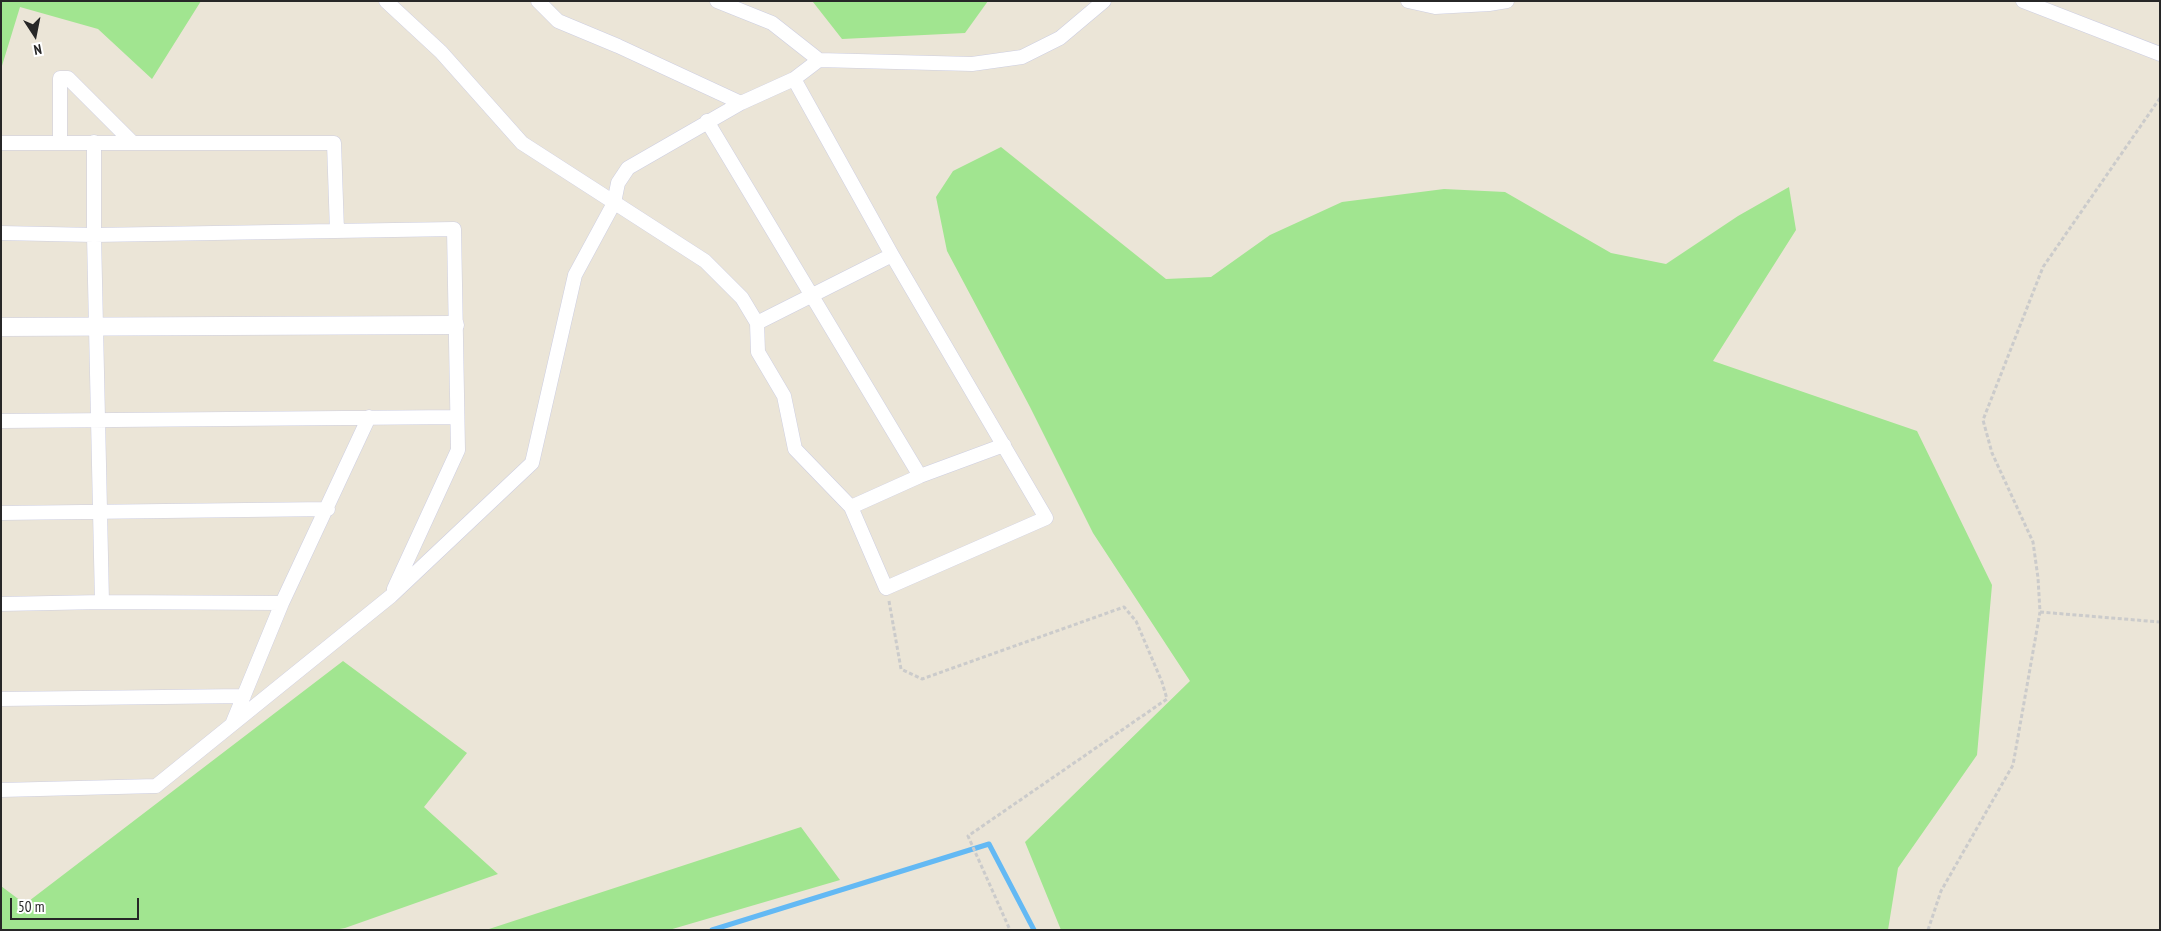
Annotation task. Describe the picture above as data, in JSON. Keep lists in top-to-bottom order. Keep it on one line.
{"scale_bar":"50 m","north":"bottom"}
